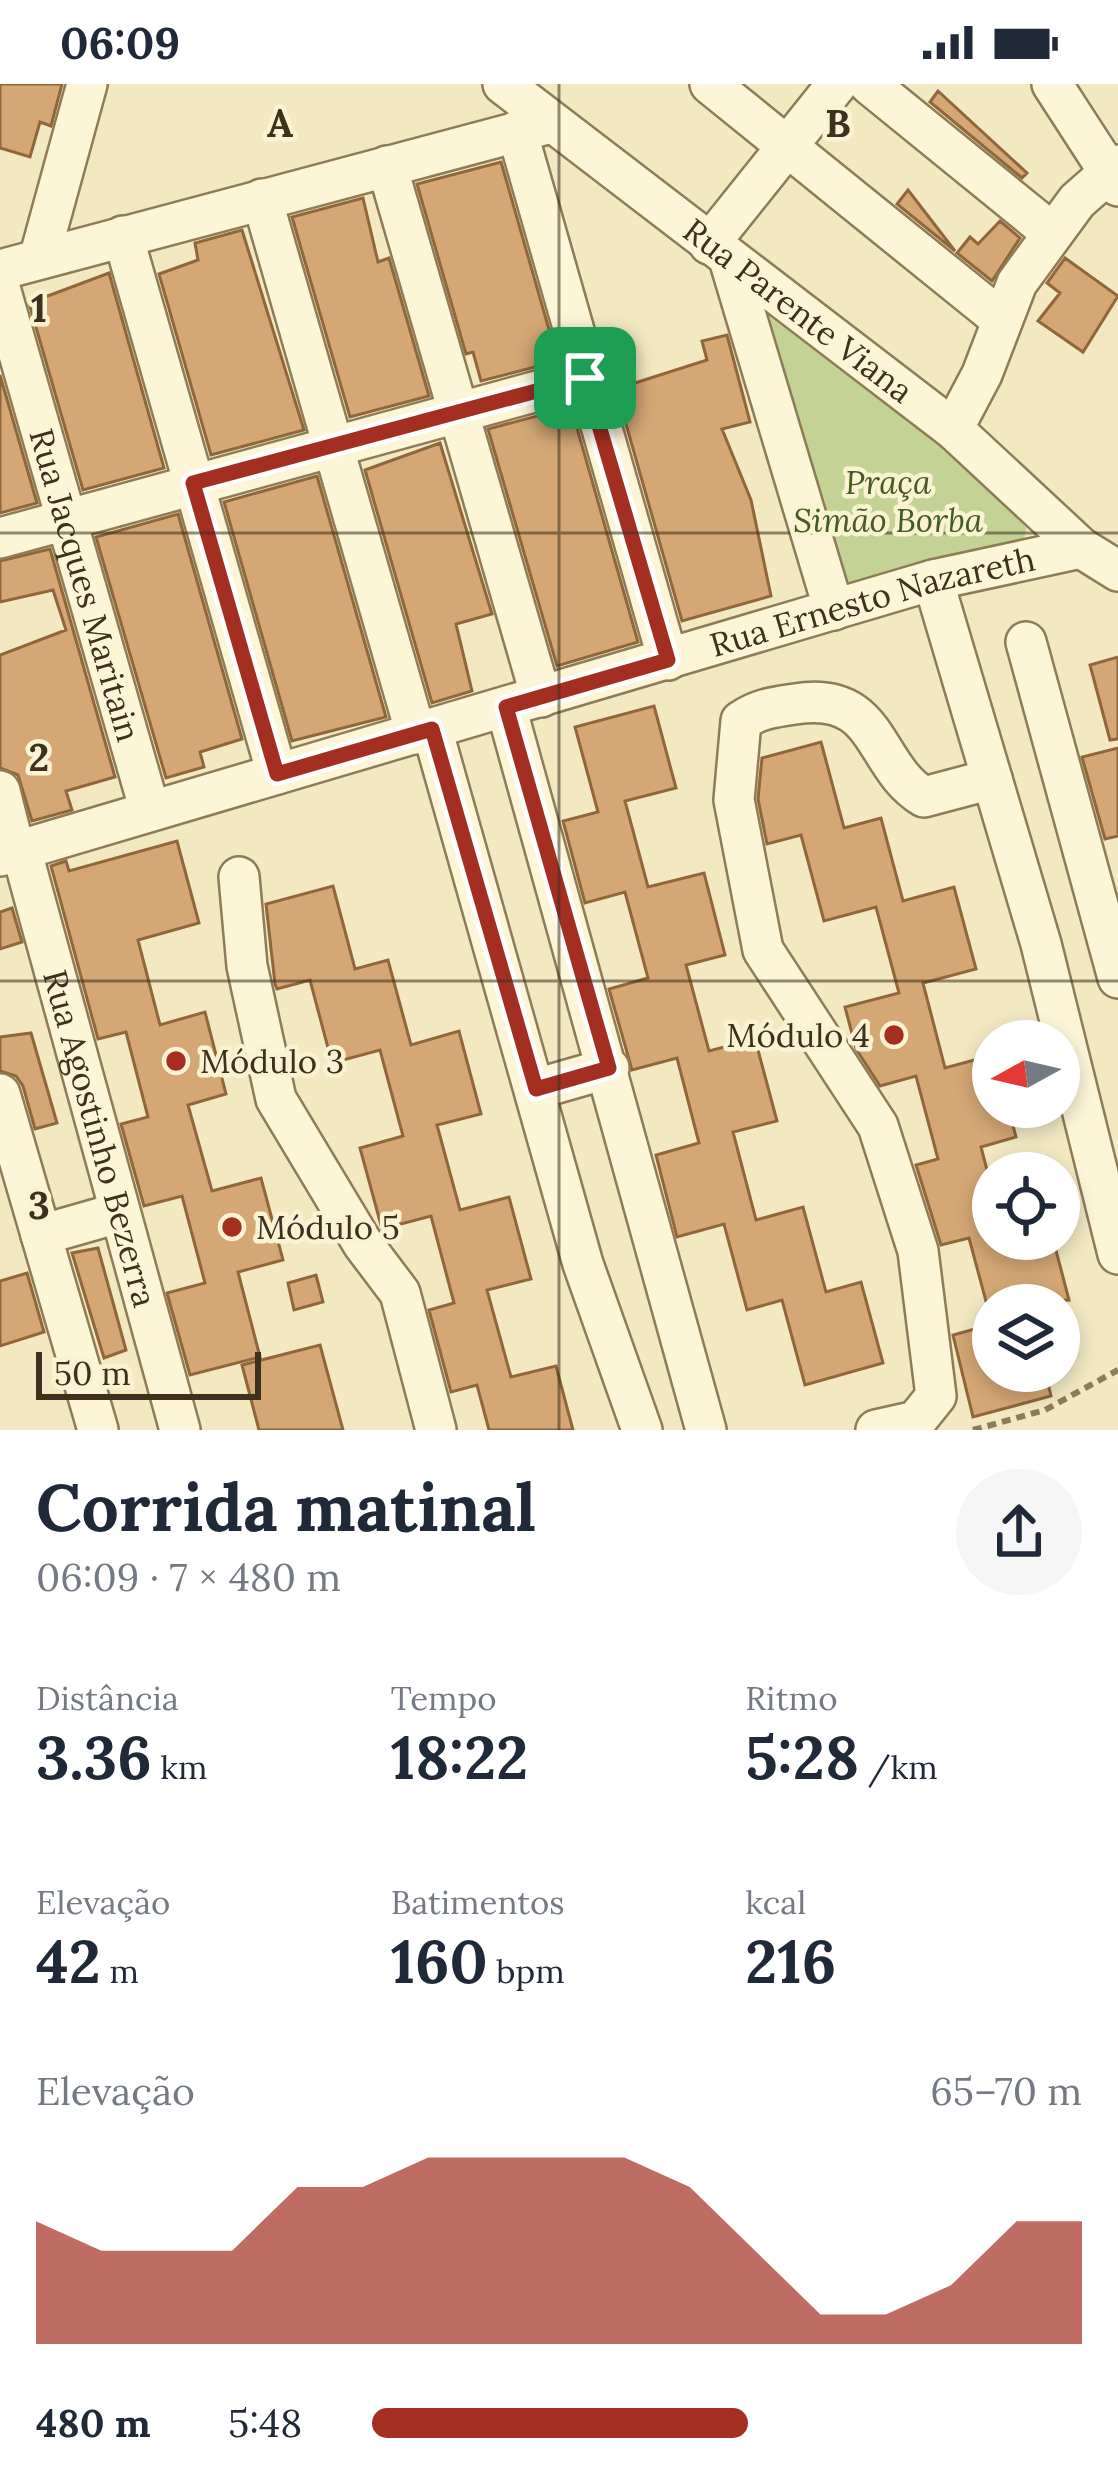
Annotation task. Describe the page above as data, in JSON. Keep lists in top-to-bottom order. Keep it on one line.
{"streets":{"street":["Rua Parente Viana","Rua Jacques Maritain","Rua Ernesto Nazareth","Rua Agostinho Bezerra"]},"crossings":[["Rua Parente Viana","Rua Ernesto Nazareth"],["Rua Jacques Maritain","Rua Ernesto Nazareth"],["Rua Ernesto Nazareth","Rua Agostinho Bezerra"]],"parks":["Praça Simão Borba"],"places":["Módulo 4","Módulo 3","Módulo 5"],"scale_bar":"50 m","north":"left","page":{"status":"06:09","scale":"50 m","heading":["Corrida matinal","06:09 · 7 × 480 m"],"stats":[["Distância","3.36 km"],["Tempo","18:22"],["Ritmo","5:28 /km"],["Elevação","42 m"],["Batimentos","160 bpm"],["kcal","216"]],"chart":["Elevação","65–70 m"],"list":[{"name":"480 m","note":"5:48"}]},"grid":{"columns":["A","B"],"rows":["1","2","3"]}}
